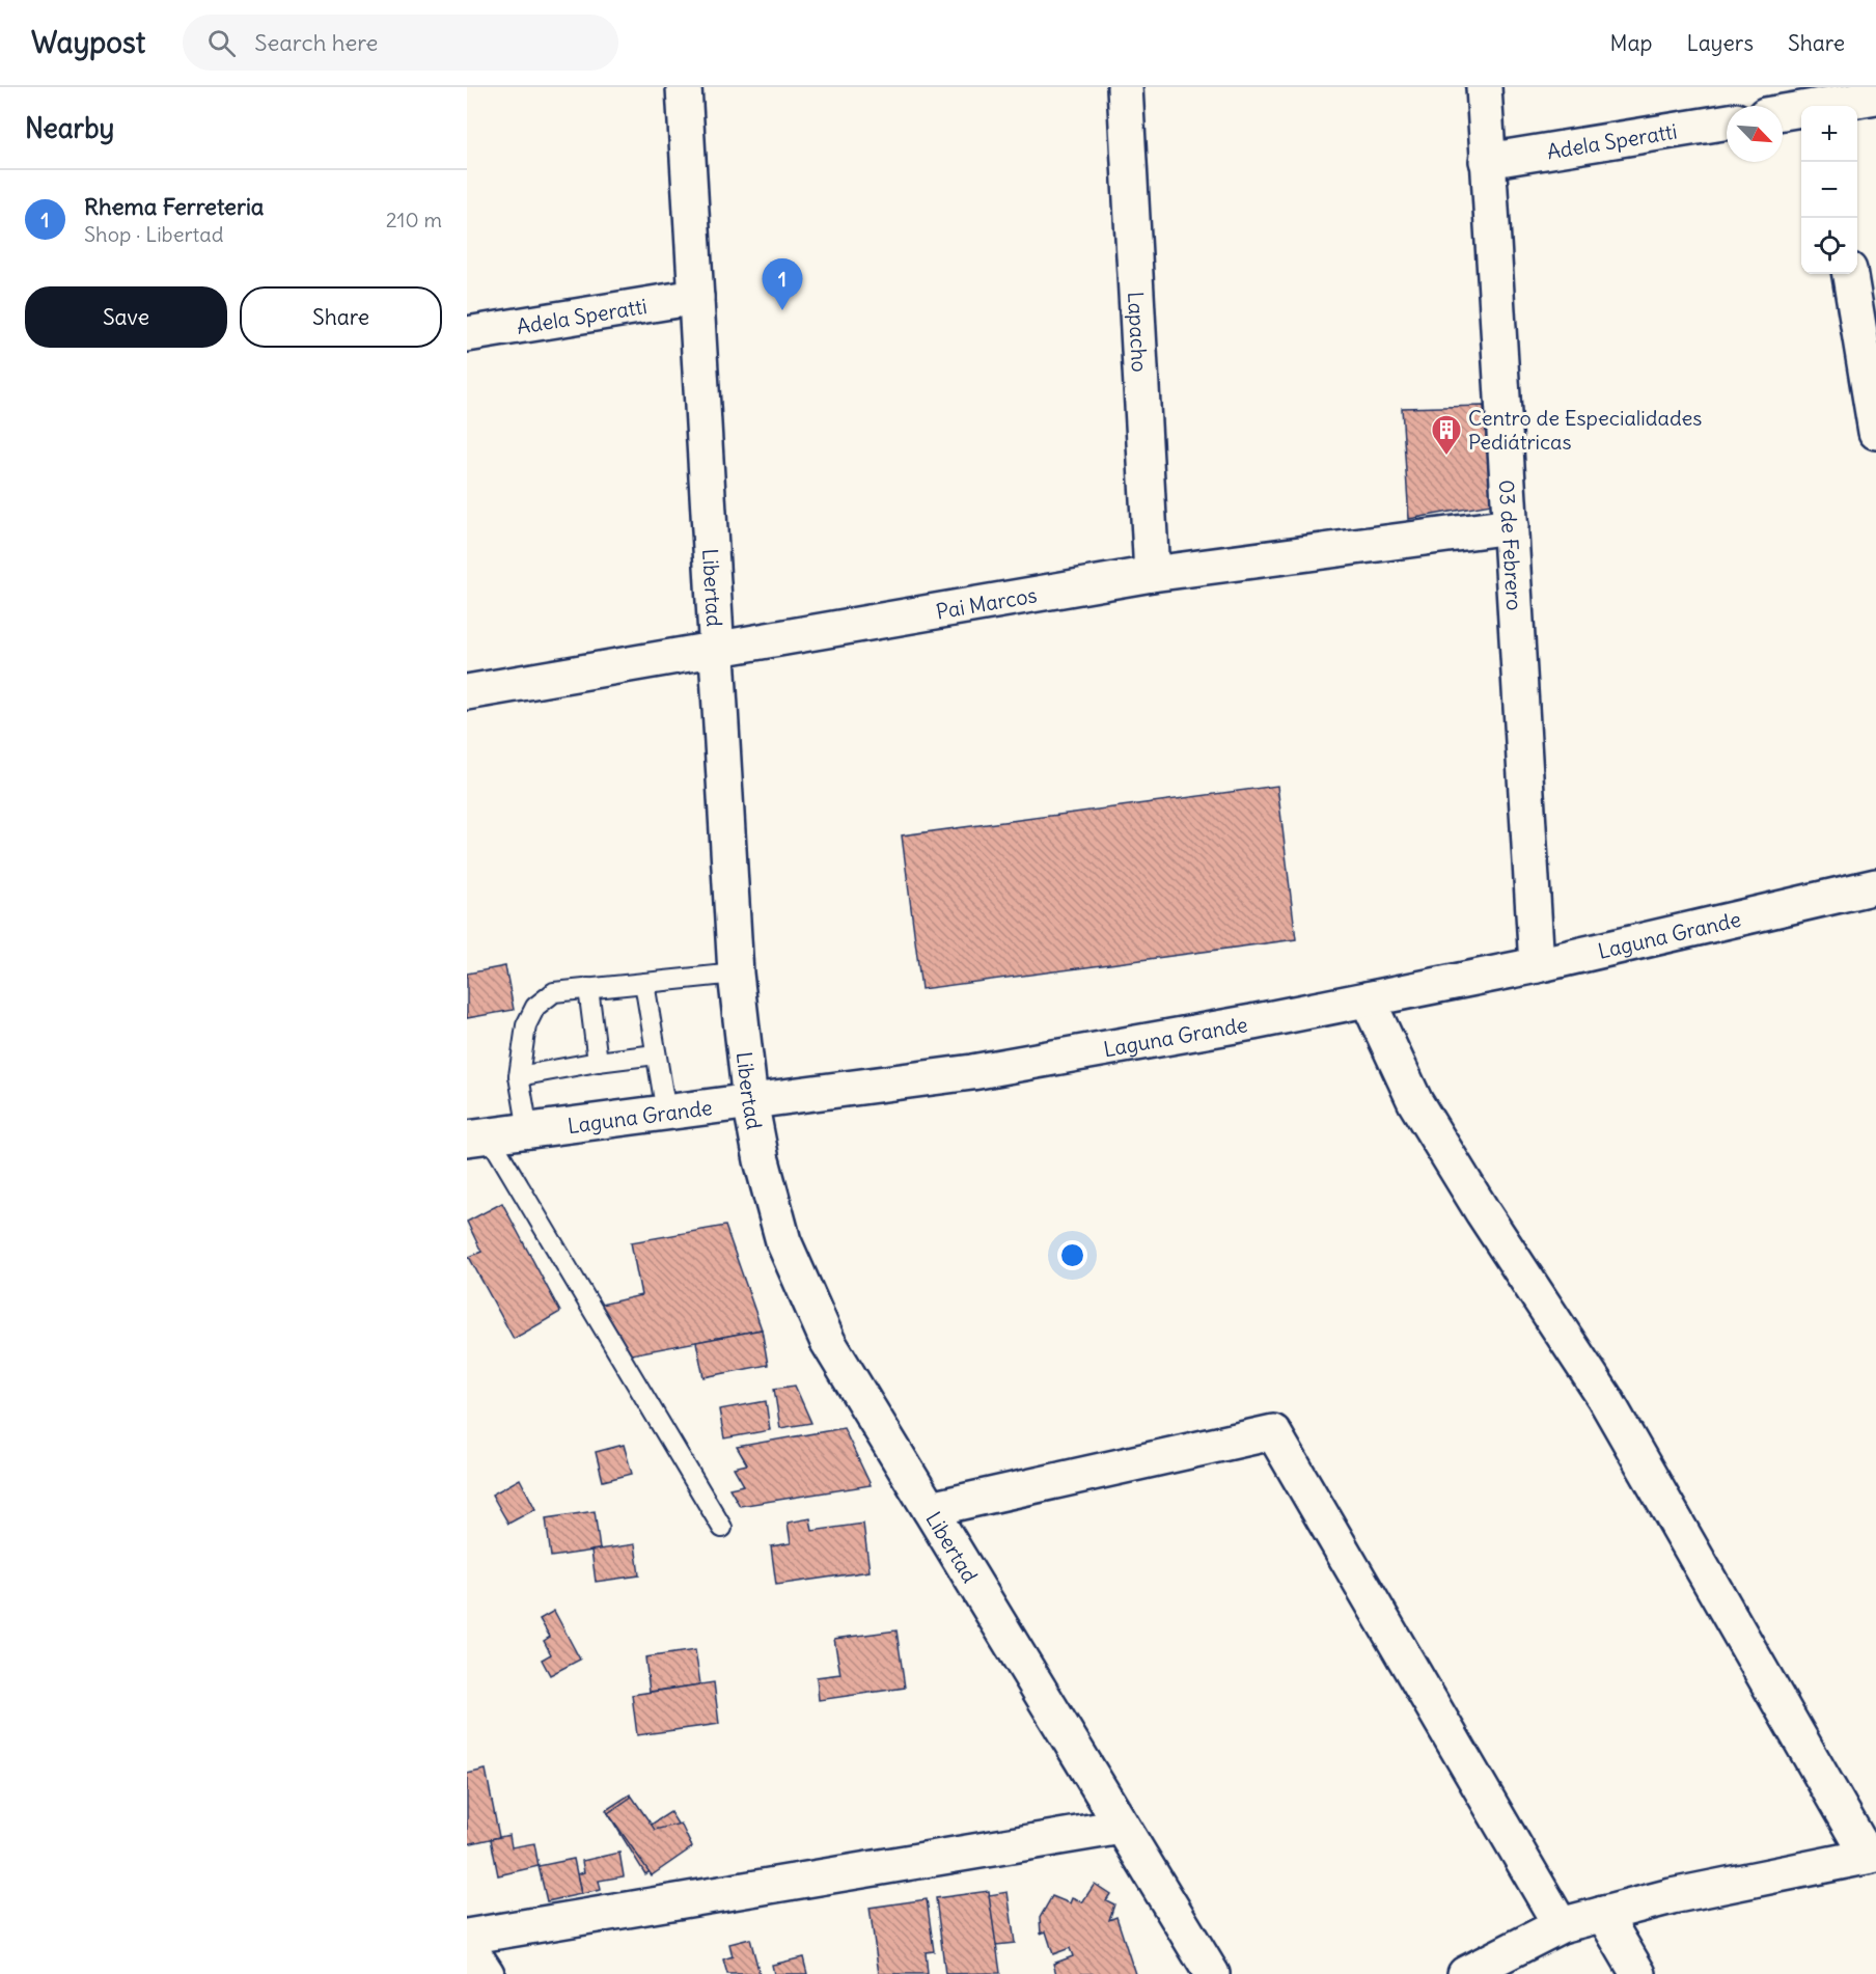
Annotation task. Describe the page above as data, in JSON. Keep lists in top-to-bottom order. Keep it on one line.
{"streets":{"street":["Adela Speratti","Lapacho","03 de Febrero","Libertad","Pai Marcos","Laguna Grande"]},"crossings":[["Adela Speratti","03 de Febrero"],["Adela Speratti","Libertad"],["Lapacho","Pai Marcos"],["03 de Febrero","Pai Marcos"],["03 de Febrero","Laguna Grande"],["Libertad","Pai Marcos"],["Libertad","Laguna Grande"]],"places":{"building":["Centro de Especialidades Pediátricas"]},"north":"bottom right","page":{"header":"Waypost","search":"Search here","nav":["Map","Layers","Share"],"heading":"Nearby","map_buttons":["+","−"],"list":[{"mark":"1","name":"Rhema Ferreteria","note":"Shop · Libertad","value":"210 m"}],"pins":"1","buttons":["Save","Share"]}}
